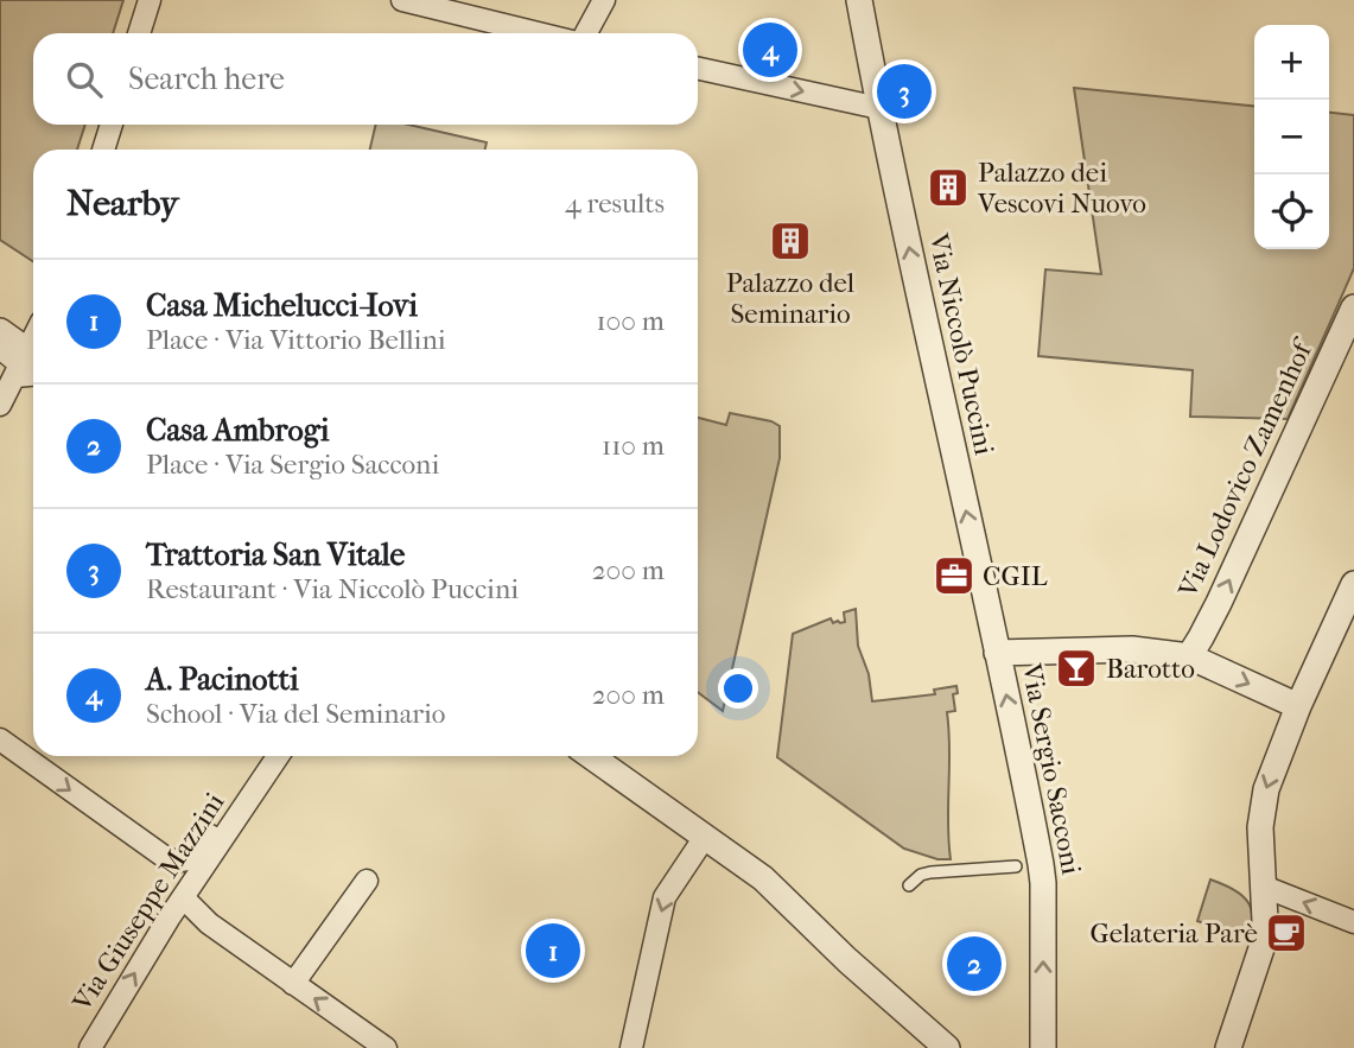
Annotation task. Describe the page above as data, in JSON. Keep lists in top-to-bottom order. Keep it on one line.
{"streets":{"street":["Via Niccolò Puccini","Via Lodovico Zamenhof","Via Sergio Sacconi","Via Giuseppe Mazzini"]},"crossings":[["Via Niccolò Puccini","Via Sergio Sacconi"]],"one_way":["Via Niccolò Puccini","Via Giuseppe Mazzini"],"places":{"building":["Palazzo dei Vescovi Nuovo","Palazzo del Seminario"],"office":["CGIL"],"bar":["Barotto"],"cafe":["Gelateria Parè"]},"page":{"pins":["4","3","1","2"],"map_buttons":["+","−"],"search":"Search here","heading":["Nearby","4 results"],"list":[{"mark":"1","name":"Casa Michelucci-Iovi","note":"Place · Via Vittorio Bellini","value":"100 m"},{"mark":"2","name":"Casa Ambrogi","note":"Place · Via Sergio Sacconi","value":"110 m"},{"mark":"3","name":"Trattoria San Vitale","note":"Restaurant · Via Niccolò Puccini","value":"200 m"},{"mark":"4","name":"A. Pacinotti","note":"School · Via del Seminario","value":"200 m"}]}}
